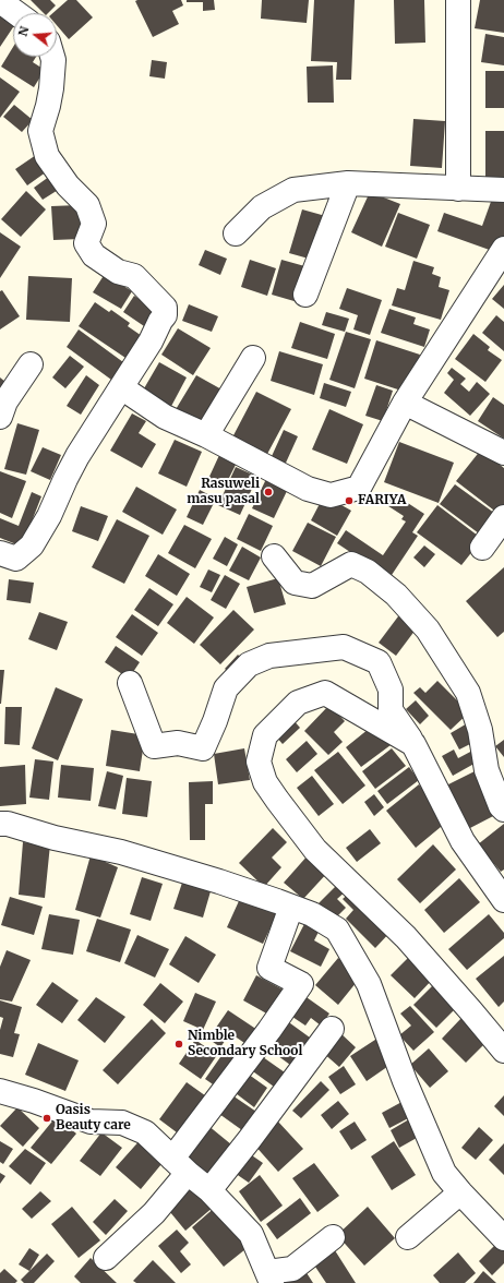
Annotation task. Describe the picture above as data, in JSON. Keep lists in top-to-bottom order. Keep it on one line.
{"places":["Rasuweli masu pasal","FARIYA","Nimble Secondary School","Oasis Beauty care"],"north":"left"}
